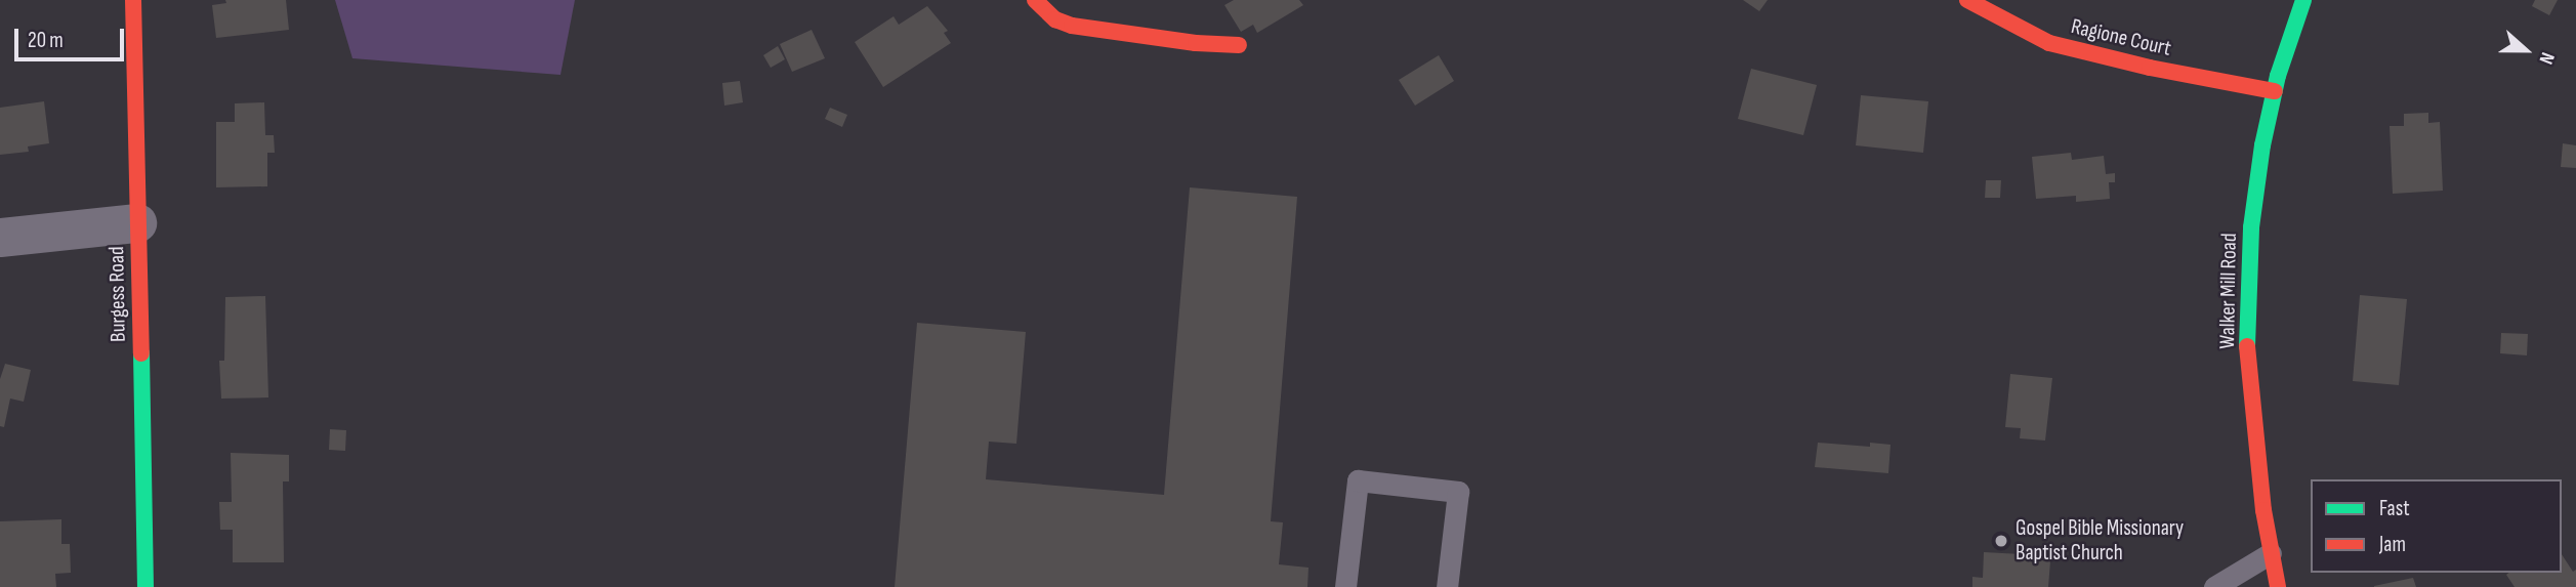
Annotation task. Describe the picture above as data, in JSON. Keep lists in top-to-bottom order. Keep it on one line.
{"streets":{"street":["Ragione Court","Walker Mill Road","Burgess Road"]},"crossings":[["Ragione Court","Walker Mill Road"]],"places":["Gospel Bible Missionary Baptist Church"],"legend":["Fast","Jam"],"scale_bar":"20 m","north":"right"}
